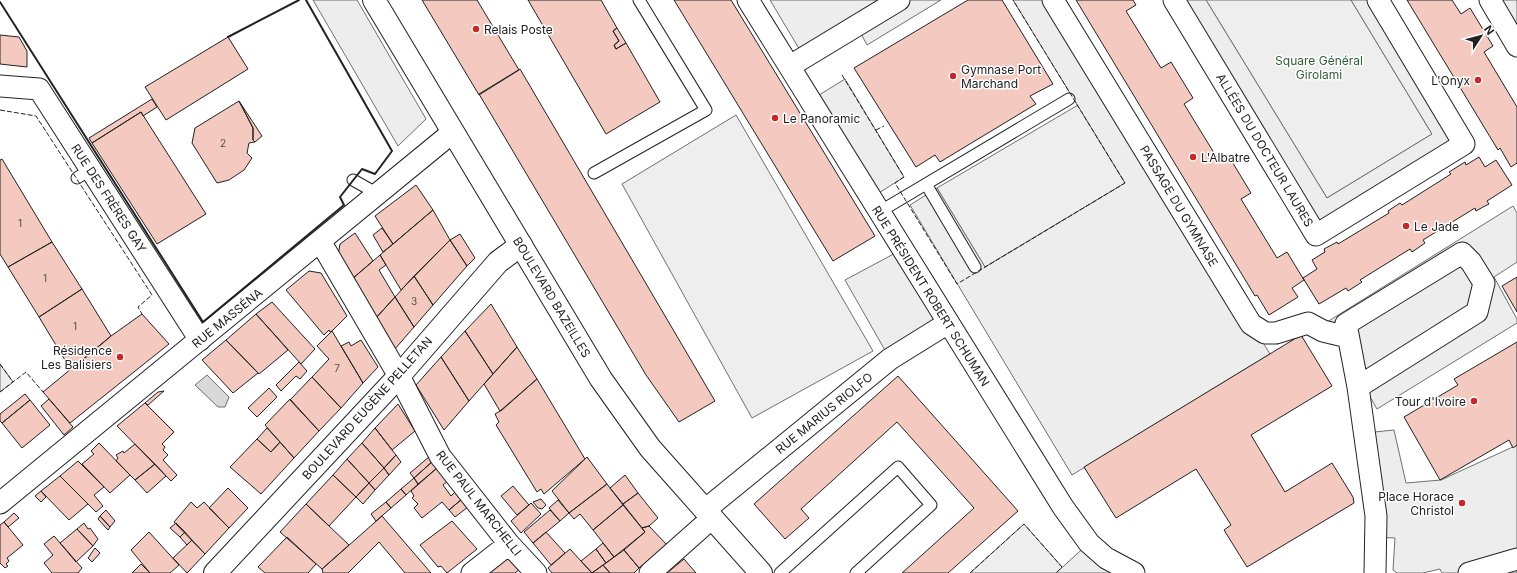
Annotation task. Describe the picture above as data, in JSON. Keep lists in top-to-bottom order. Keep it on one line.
{"streets":{"main road":["BOULEVARD BAZEILLES","BOULEVARD EUGÈNE PELLETAN"],"street":["ALLÉES DU DOCTEUR LAURES","RUE DES FRÈRES GAY","PASSAGE DU GYMNASE","RUE PRÉSIDENT ROBERT SCHUMAN","RUE MASSÉNA","RUE MARIUS RIOLFO","RUE PAUL MARCHELLI"]},"crossings":[["RUE DES FRÈRES GAY","RUE MASSÉNA"],["RUE PRÉSIDENT ROBERT SCHUMAN","RUE MARIUS RIOLFO"],["BOULEVARD BAZEILLES","RUE MASSÉNA"],["BOULEVARD BAZEILLES","BOULEVARD EUGÈNE PELLETAN"],["BOULEVARD BAZEILLES","RUE MARIUS RIOLFO"],["RUE MASSÉNA","RUE PAUL MARCHELLI"],["BOULEVARD EUGÈNE PELLETAN","RUE PAUL MARCHELLI"]],"parks":["Square Général Girolami"],"places":["Relais Poste","Gymnase Port Marchand","L'Onyx","Le Panoramic","L'Albatre","Le Jade","Résidence Les Balisiers","Tour d'Ivoire","Place Horace Christol"],"house_numbers":["2","1","1","3","1","7"],"north":"top right"}
